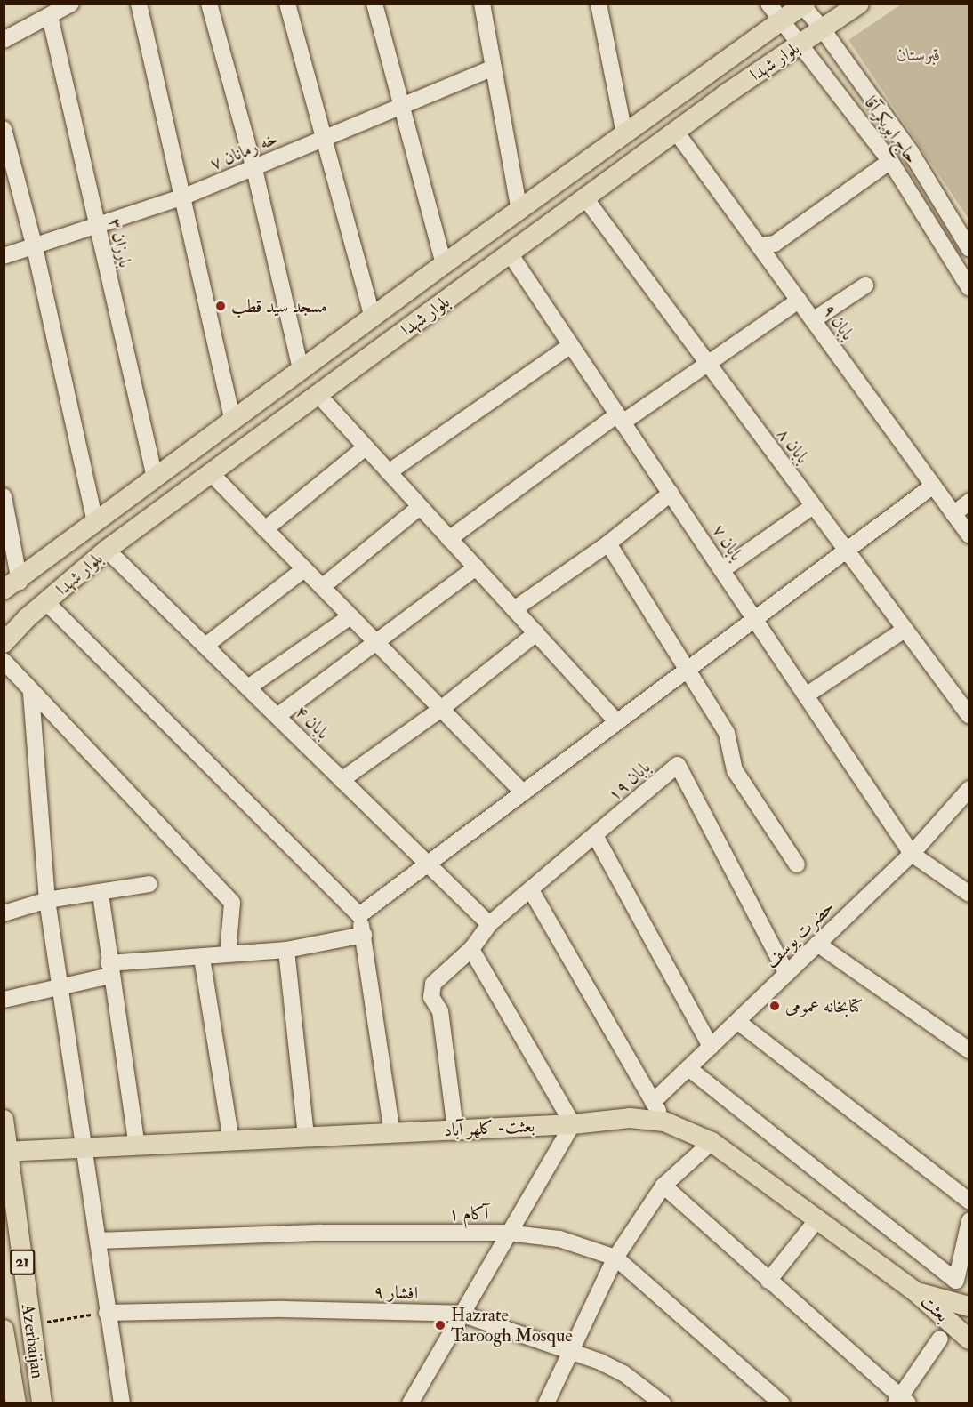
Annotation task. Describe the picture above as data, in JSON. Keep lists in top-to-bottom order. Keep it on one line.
{"streets":{"main road":["بلوار شهدا","بعثت- کلهر آباد","21","بعثت","Azerbaijan"],"street":["حاج ابوبکر آقا","خه رمانان ۷","بارزان ۳","بابان ۹","بابان ۸","بابان ۷","بابان ۴","بابان ۱۹","حضرت یوسف","آکام ۱","افشار ۹"]},"crossings":[["بلوار شهدا","حاج ابوبکر آقا"],["بلوار شهدا","بارزان ۳"],["بلوار شهدا","بابان ۹"],["بلوار شهدا","بابان ۸"],["بلوار شهدا","بابان ۷"],["بلوار شهدا","بابان ۴"],["خه رمانان ۷","بارزان ۳"],["بابان ۷","حضرت یوسف"],["بابان ۴","بابان ۱۹"],["بابان ۱۹","حضرت یوسف"],["بابان ۱۹","بعثت- کلهر آباد"],["بعثت- کلهر آباد","بعثت"],["بعثت- کلهر آباد","Azerbaijan"]],"parks":["قبرستان"],"places":["مسجد سید قطب","کتابخانه عمومی","Hazrate Taroogh Mosque"]}
